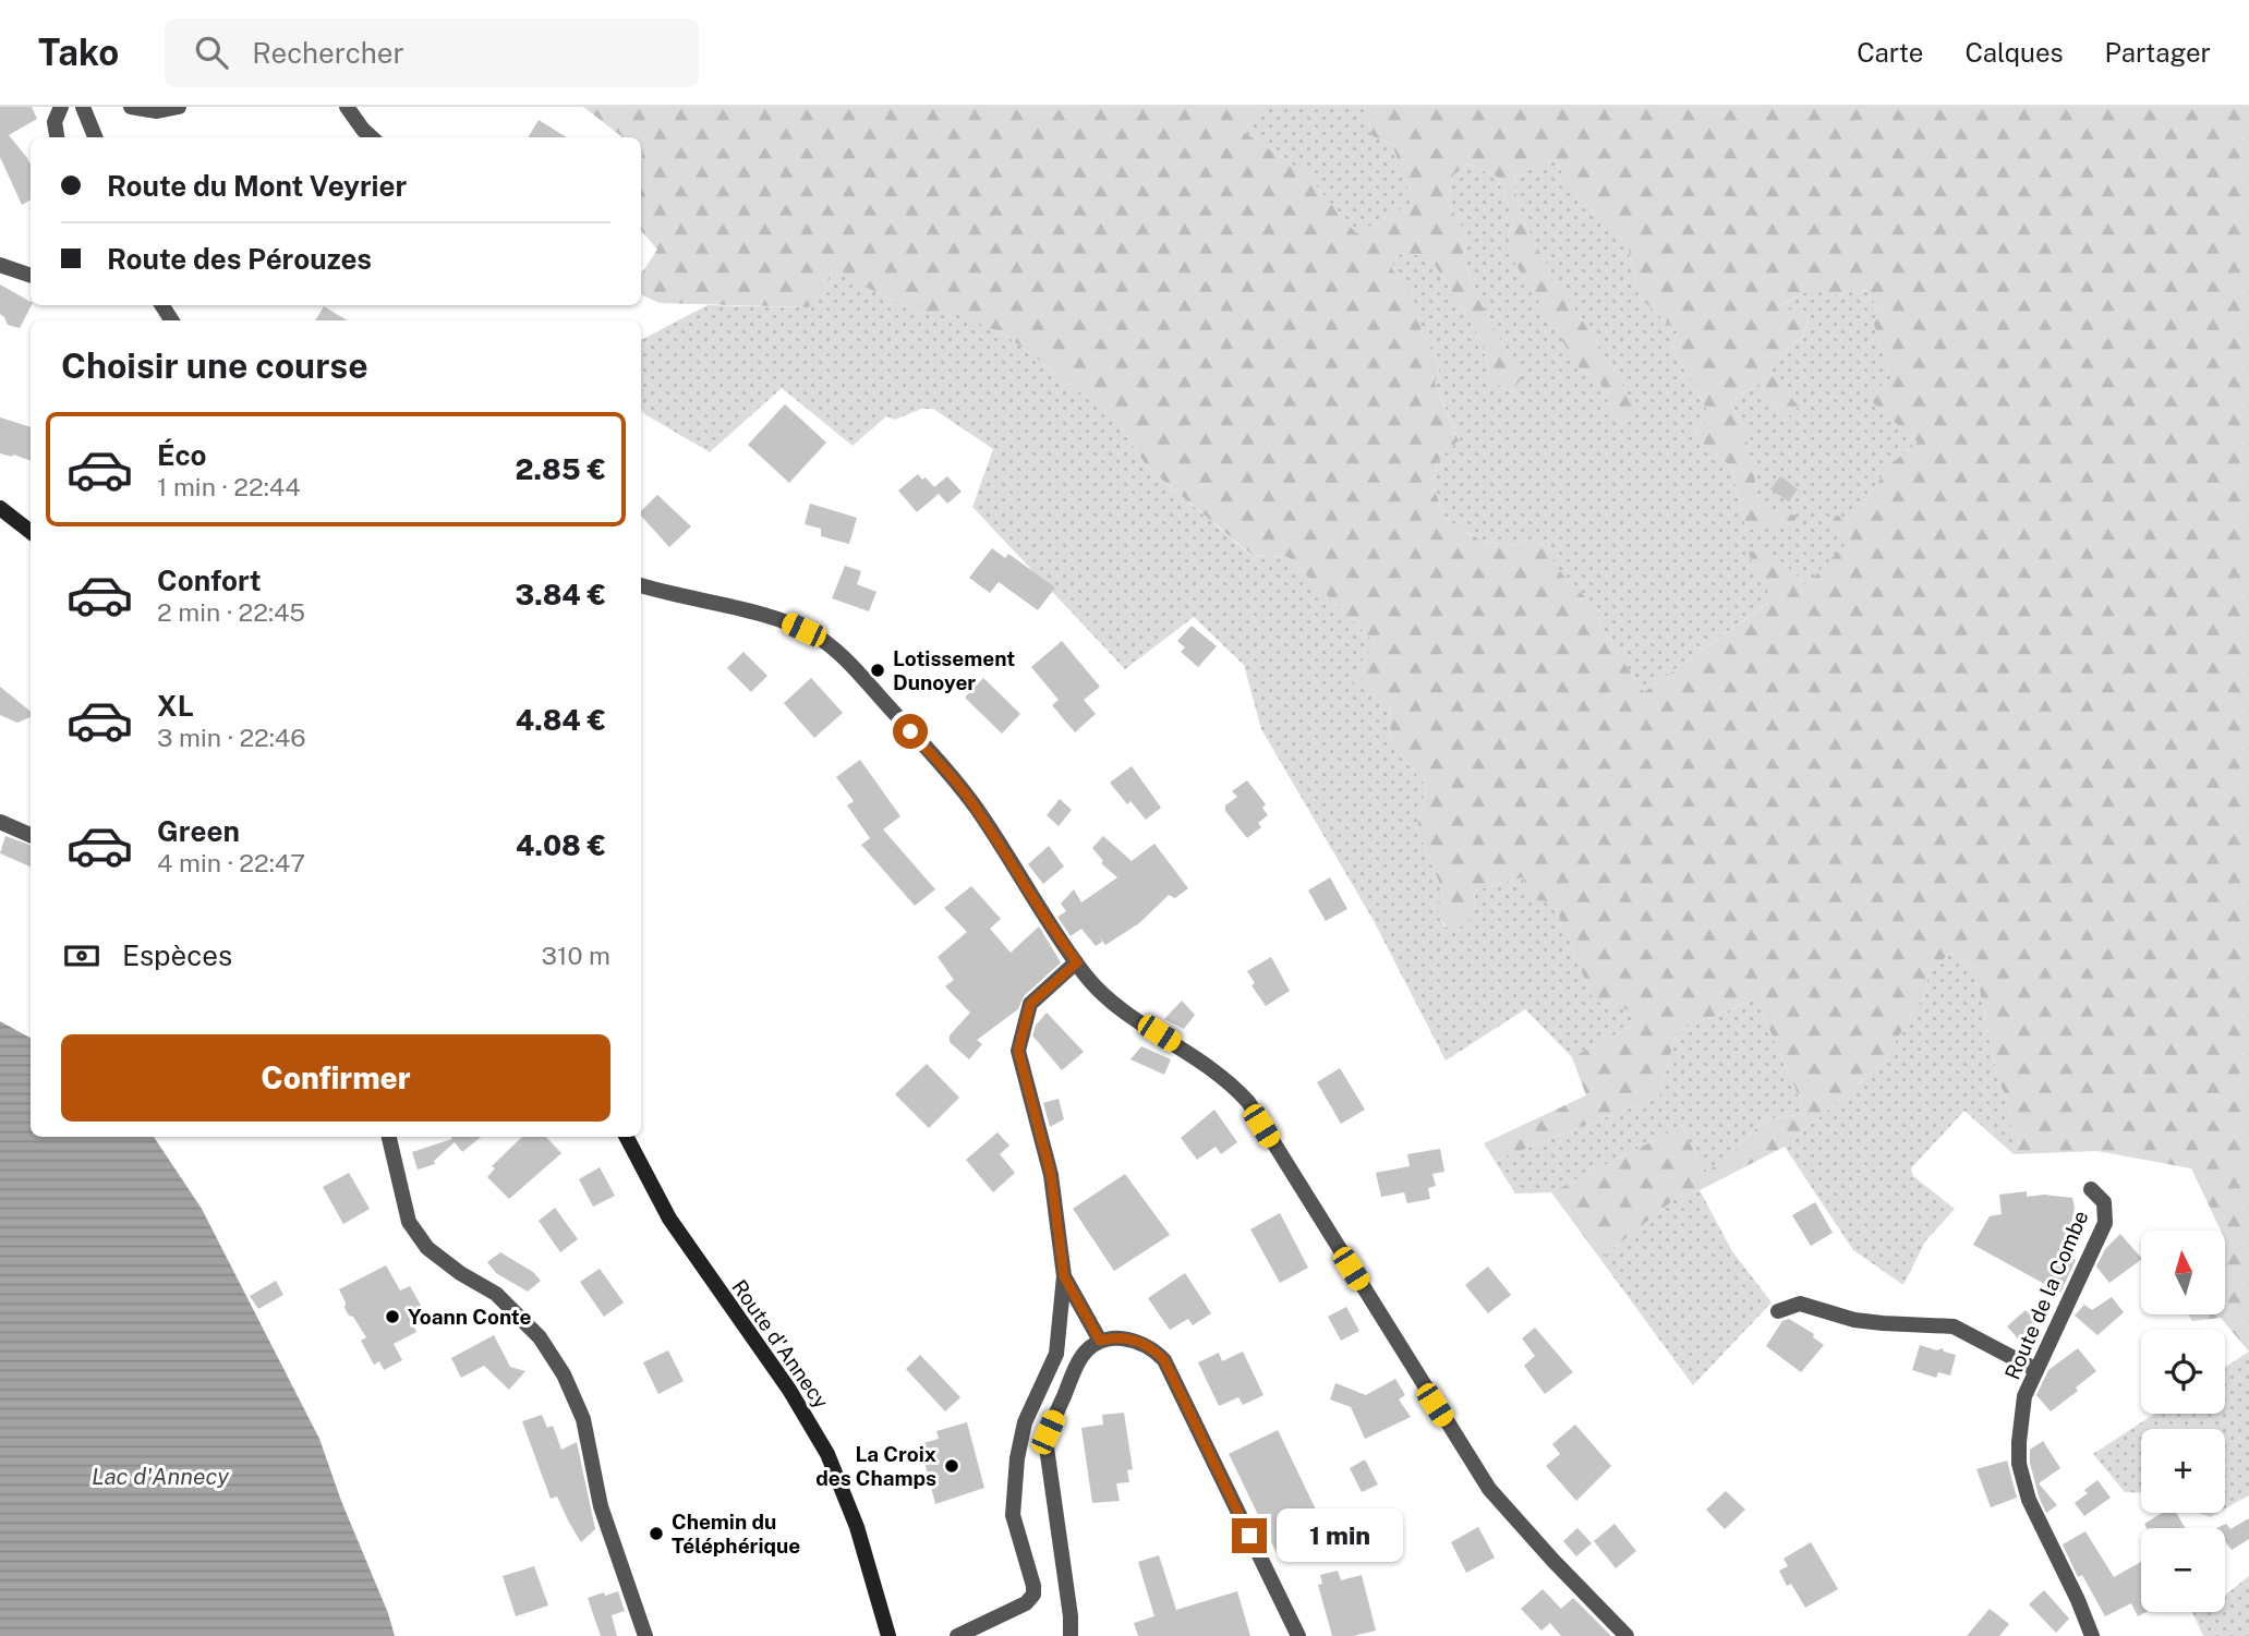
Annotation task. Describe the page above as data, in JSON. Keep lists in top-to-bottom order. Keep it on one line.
{"streets":{"main road":["Route d'Annecy"],"street":["Route de la Combe"]},"water":["Lac d'Annecy"],"places":["Lotissement Dunoyer","Yoann Conte","La Croix des Champs","Chemin du Téléphérique"],"north":"top","page":{"header":"Tako","search":"Rechercher","nav":["Carte","Calques","Partager"],"banner":["Route du Mont Veyrier","Route des Pérouzes"],"heading":"Choisir une course","list":[{"name":"Éco","note":"1 min · 22:44","value":"2.85 €"},{"name":"Confort","note":"2 min · 22:45","value":"3.84 €"},{"name":"XL","note":"3 min · 22:46","value":"4.84 €"},{"name":"Green","note":"4 min · 22:47","value":"4.08 €"}],"pay":["Espèces","310 m"],"buttons":"Confirmer","map_buttons":["+","−"],"bubble":"1 min"}}
